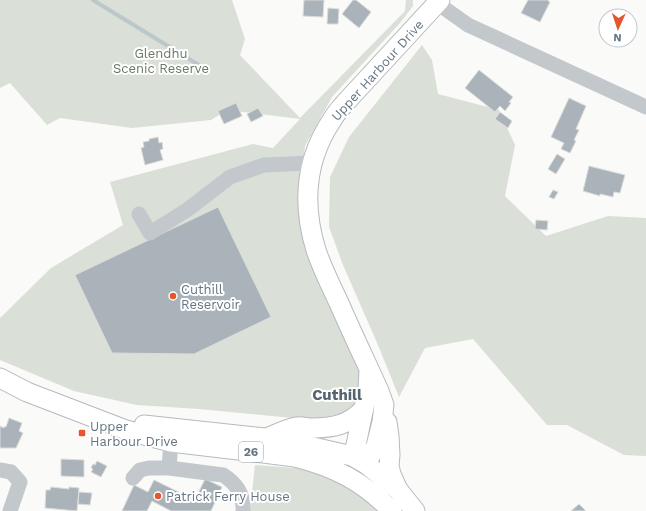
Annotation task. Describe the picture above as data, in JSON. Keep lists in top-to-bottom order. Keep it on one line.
{"streets":{"main road":["Upper Harbour Drive","26"]},"crossings":[["Upper Harbour Drive","26"]],"districts":["Cuthill"],"parks":["Glendhu Scenic Reserve"],"places":{"other":["Cuthill Reservoir","Patrick Ferry House"],"transit":["Upper Harbour Drive"]},"north":"bottom"}
